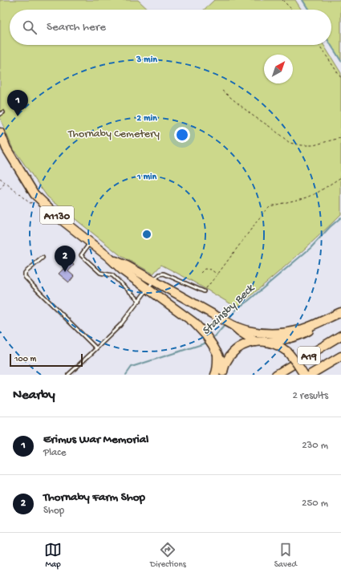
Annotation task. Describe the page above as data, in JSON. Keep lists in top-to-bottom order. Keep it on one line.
{"streets":{"main road":["A1130","A19"]},"crossings":[["A1130","A19"]],"water":["Stainsby Beck"],"parks":["Thornaby Cemetery"],"scale_bar":"100 m","north":"top right","page":{"search":"Search here","pins":["1","2"],"scale":"100 m","heading":["Nearby","2 results"],"list":[{"mark":"1","name":"Erimus War Memorial","note":"Place","value":"230 m"},{"mark":"2","name":"Thornaby Farm Shop","note":"Shop","value":"250 m"}],"nav":["Map","Directions","Saved"]},"rings":["3 min","2 min","1 min"]}
